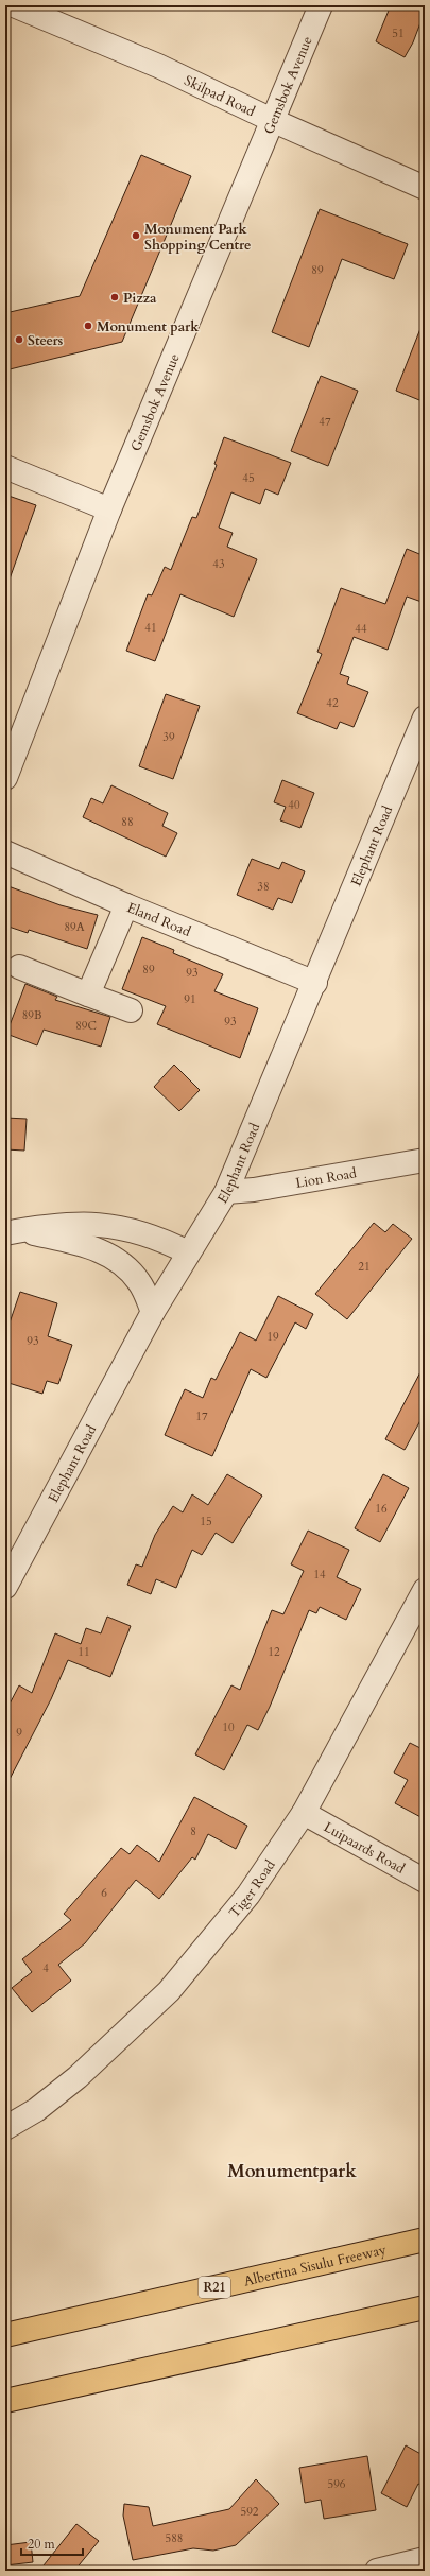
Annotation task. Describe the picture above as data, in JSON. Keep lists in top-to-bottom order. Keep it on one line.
{"streets":{"highway":["Albertina Sisulu Freeway","R21"],"street":["Gemsbok Avenue","Skilpad Road","Elephant Road","Eland Road","Lion Road","Luipaards Road","Tiger Road"]},"crossings":[["Gemsbok Avenue","Skilpad Road"],["Elephant Road","Eland Road"],["Elephant Road","Lion Road"],["Luipaards Road","Tiger Road"]],"districts":["Monumentpark"],"places":["Monument Park Shopping Centre","Pizza","Monument park","Steers"],"house_numbers":["51","89","47","45","43","41","44","42","39","40","88","38","89A","89","93","91","89B","93","89C","21","19","93","17","16","15","14","11","12","10","9","8","6","4","596","592","588"],"scale_bar":"20 m"}
